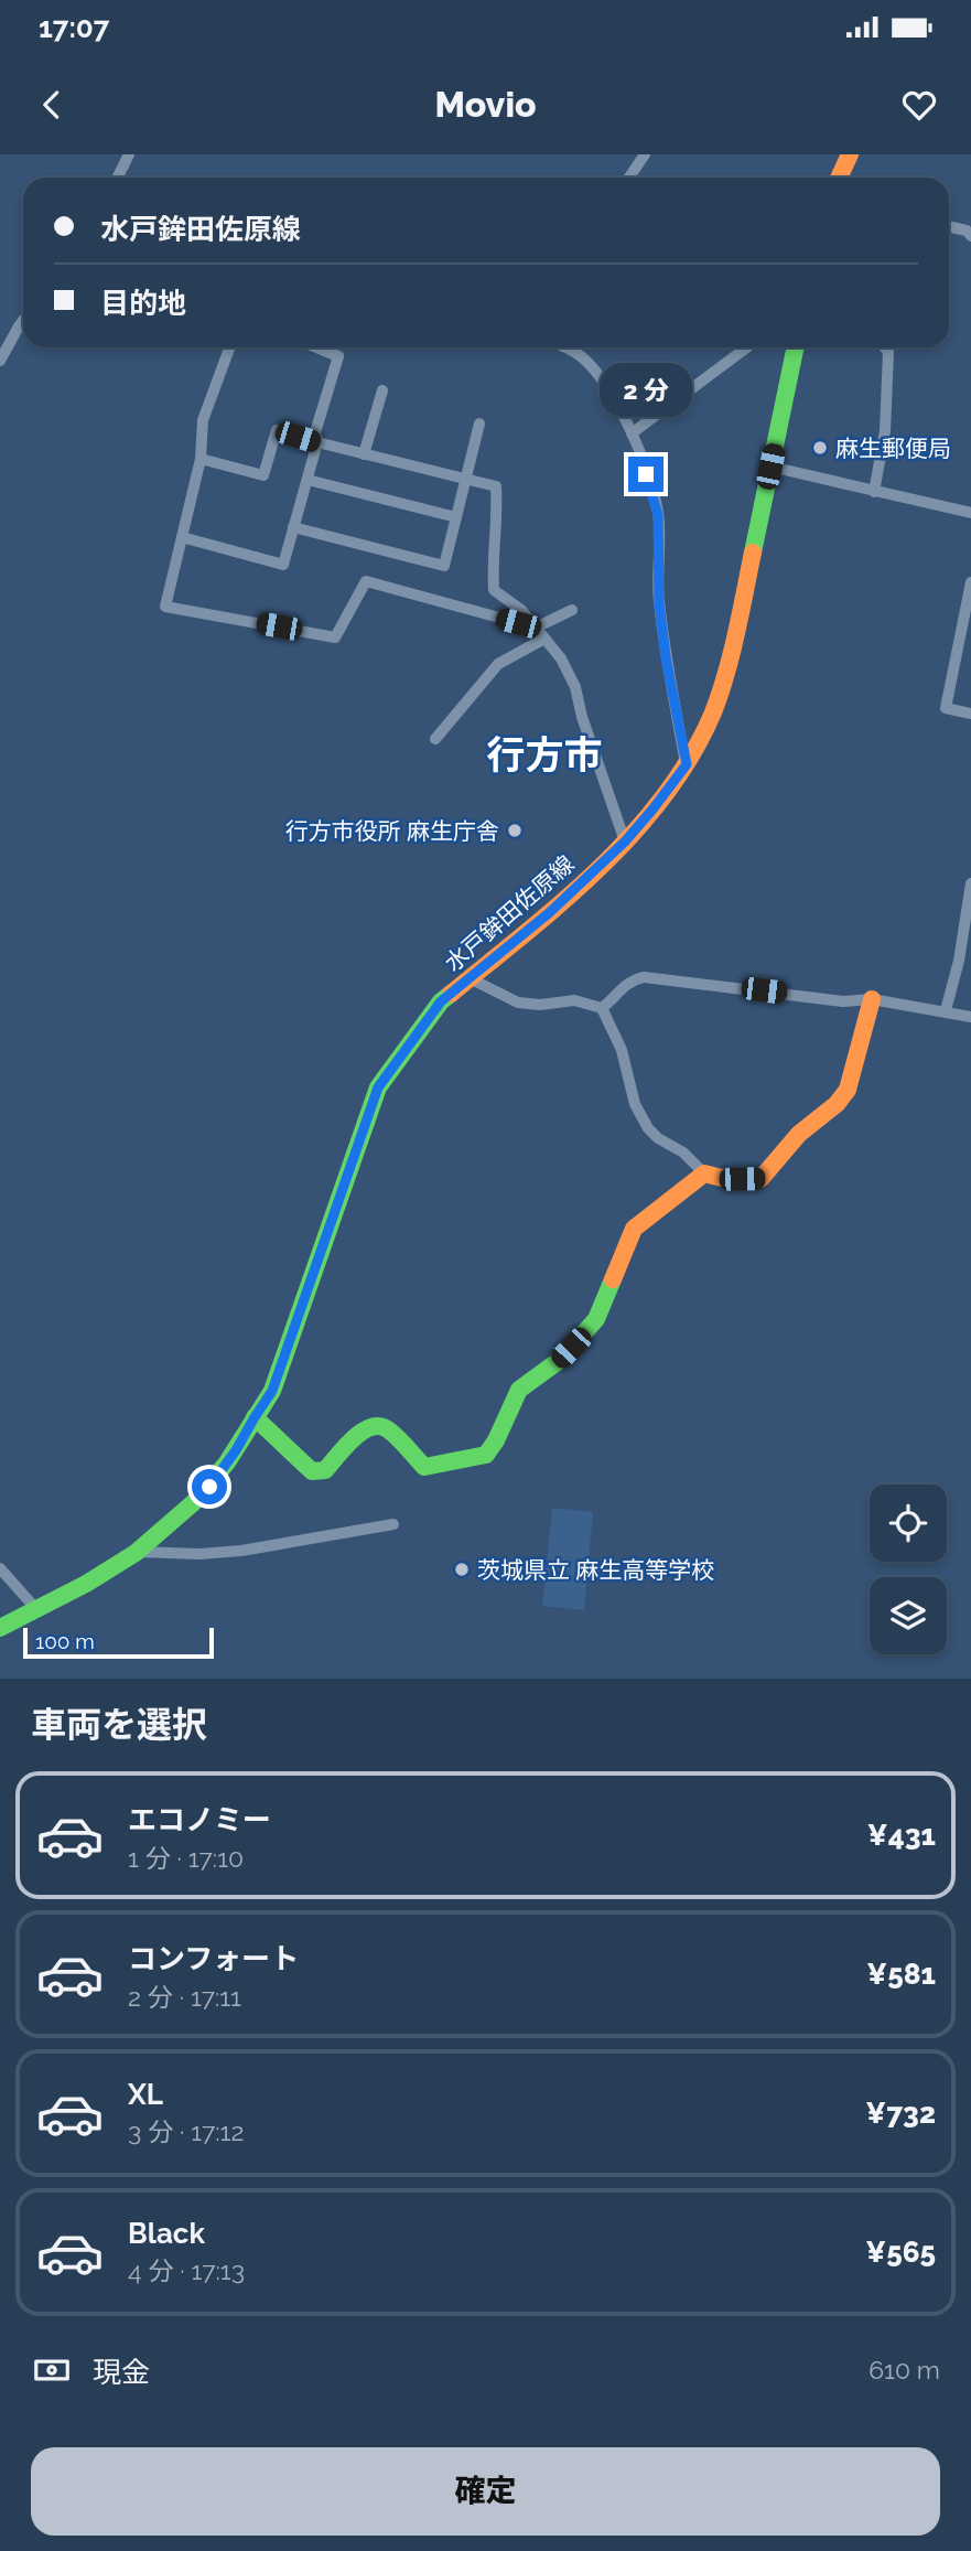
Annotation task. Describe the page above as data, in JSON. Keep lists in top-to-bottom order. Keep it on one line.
{"streets":{"main road":["水戸鉾田佐原線"]},"districts":["行方市"],"places":["麻生郵便局","行方市役所 麻生庁舎","茨城県立 麻生高等学校"],"scale_bar":"100 m","page":{"status":"17:07","header":"Movio","banner":["水戸鉾田佐原線","目的地"],"bubble":"2 分","scale":"100 m","heading":"車両を選択","list":[{"name":"エコノミー","note":"1 分 · 17:10","value":"¥431"},{"name":"コンフォート","note":"2 分 · 17:11","value":"¥581"},{"name":"XL","note":"3 分 · 17:12","value":"¥732"},{"name":"Black","note":"4 分 · 17:13","value":"¥565"}],"pay":["現金","610 m"],"buttons":"確定"}}
